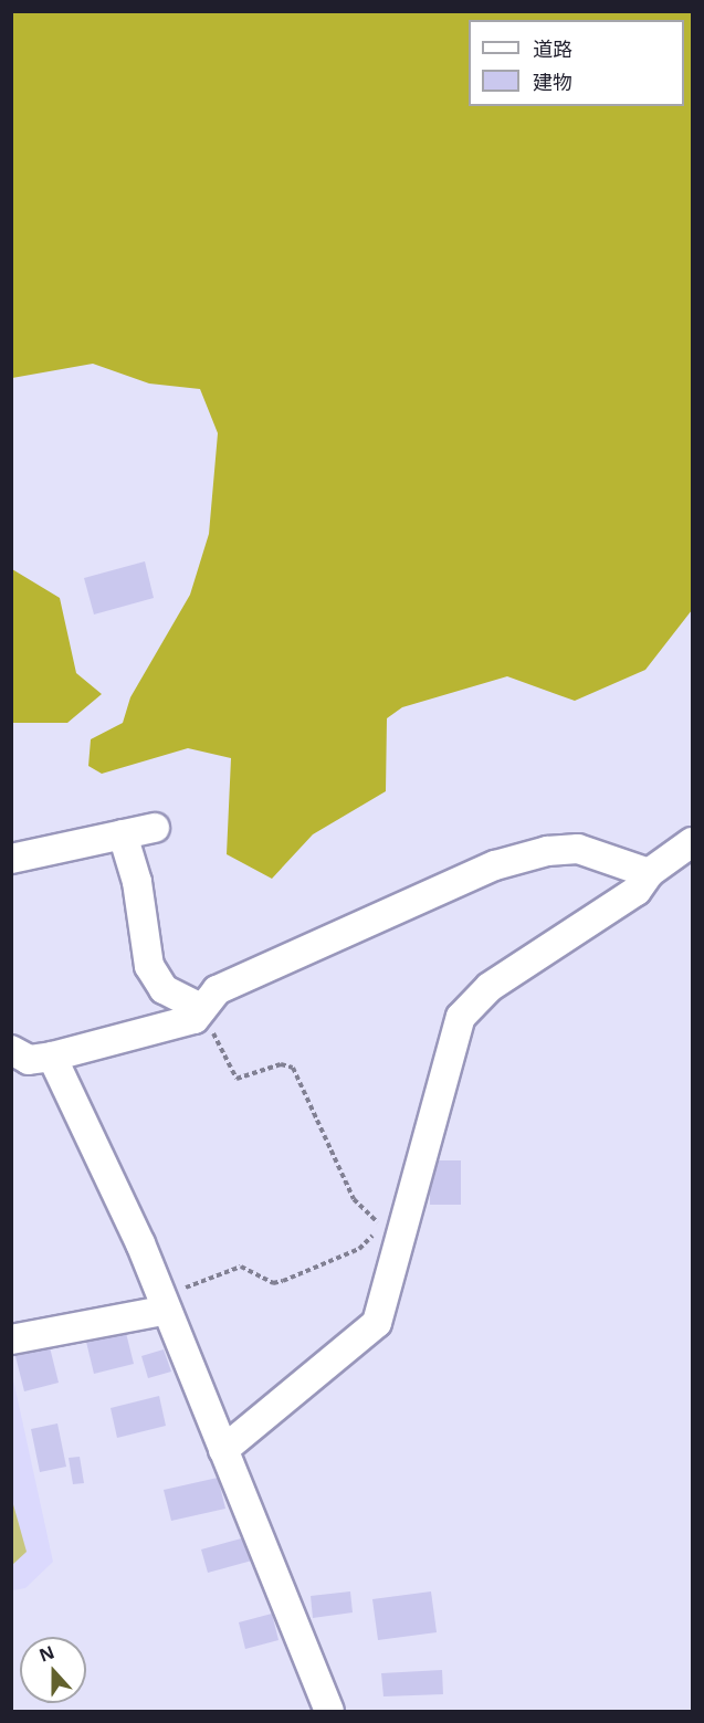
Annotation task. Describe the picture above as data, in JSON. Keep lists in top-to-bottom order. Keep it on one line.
{"legend":["道路","建物"],"north":"top"}
